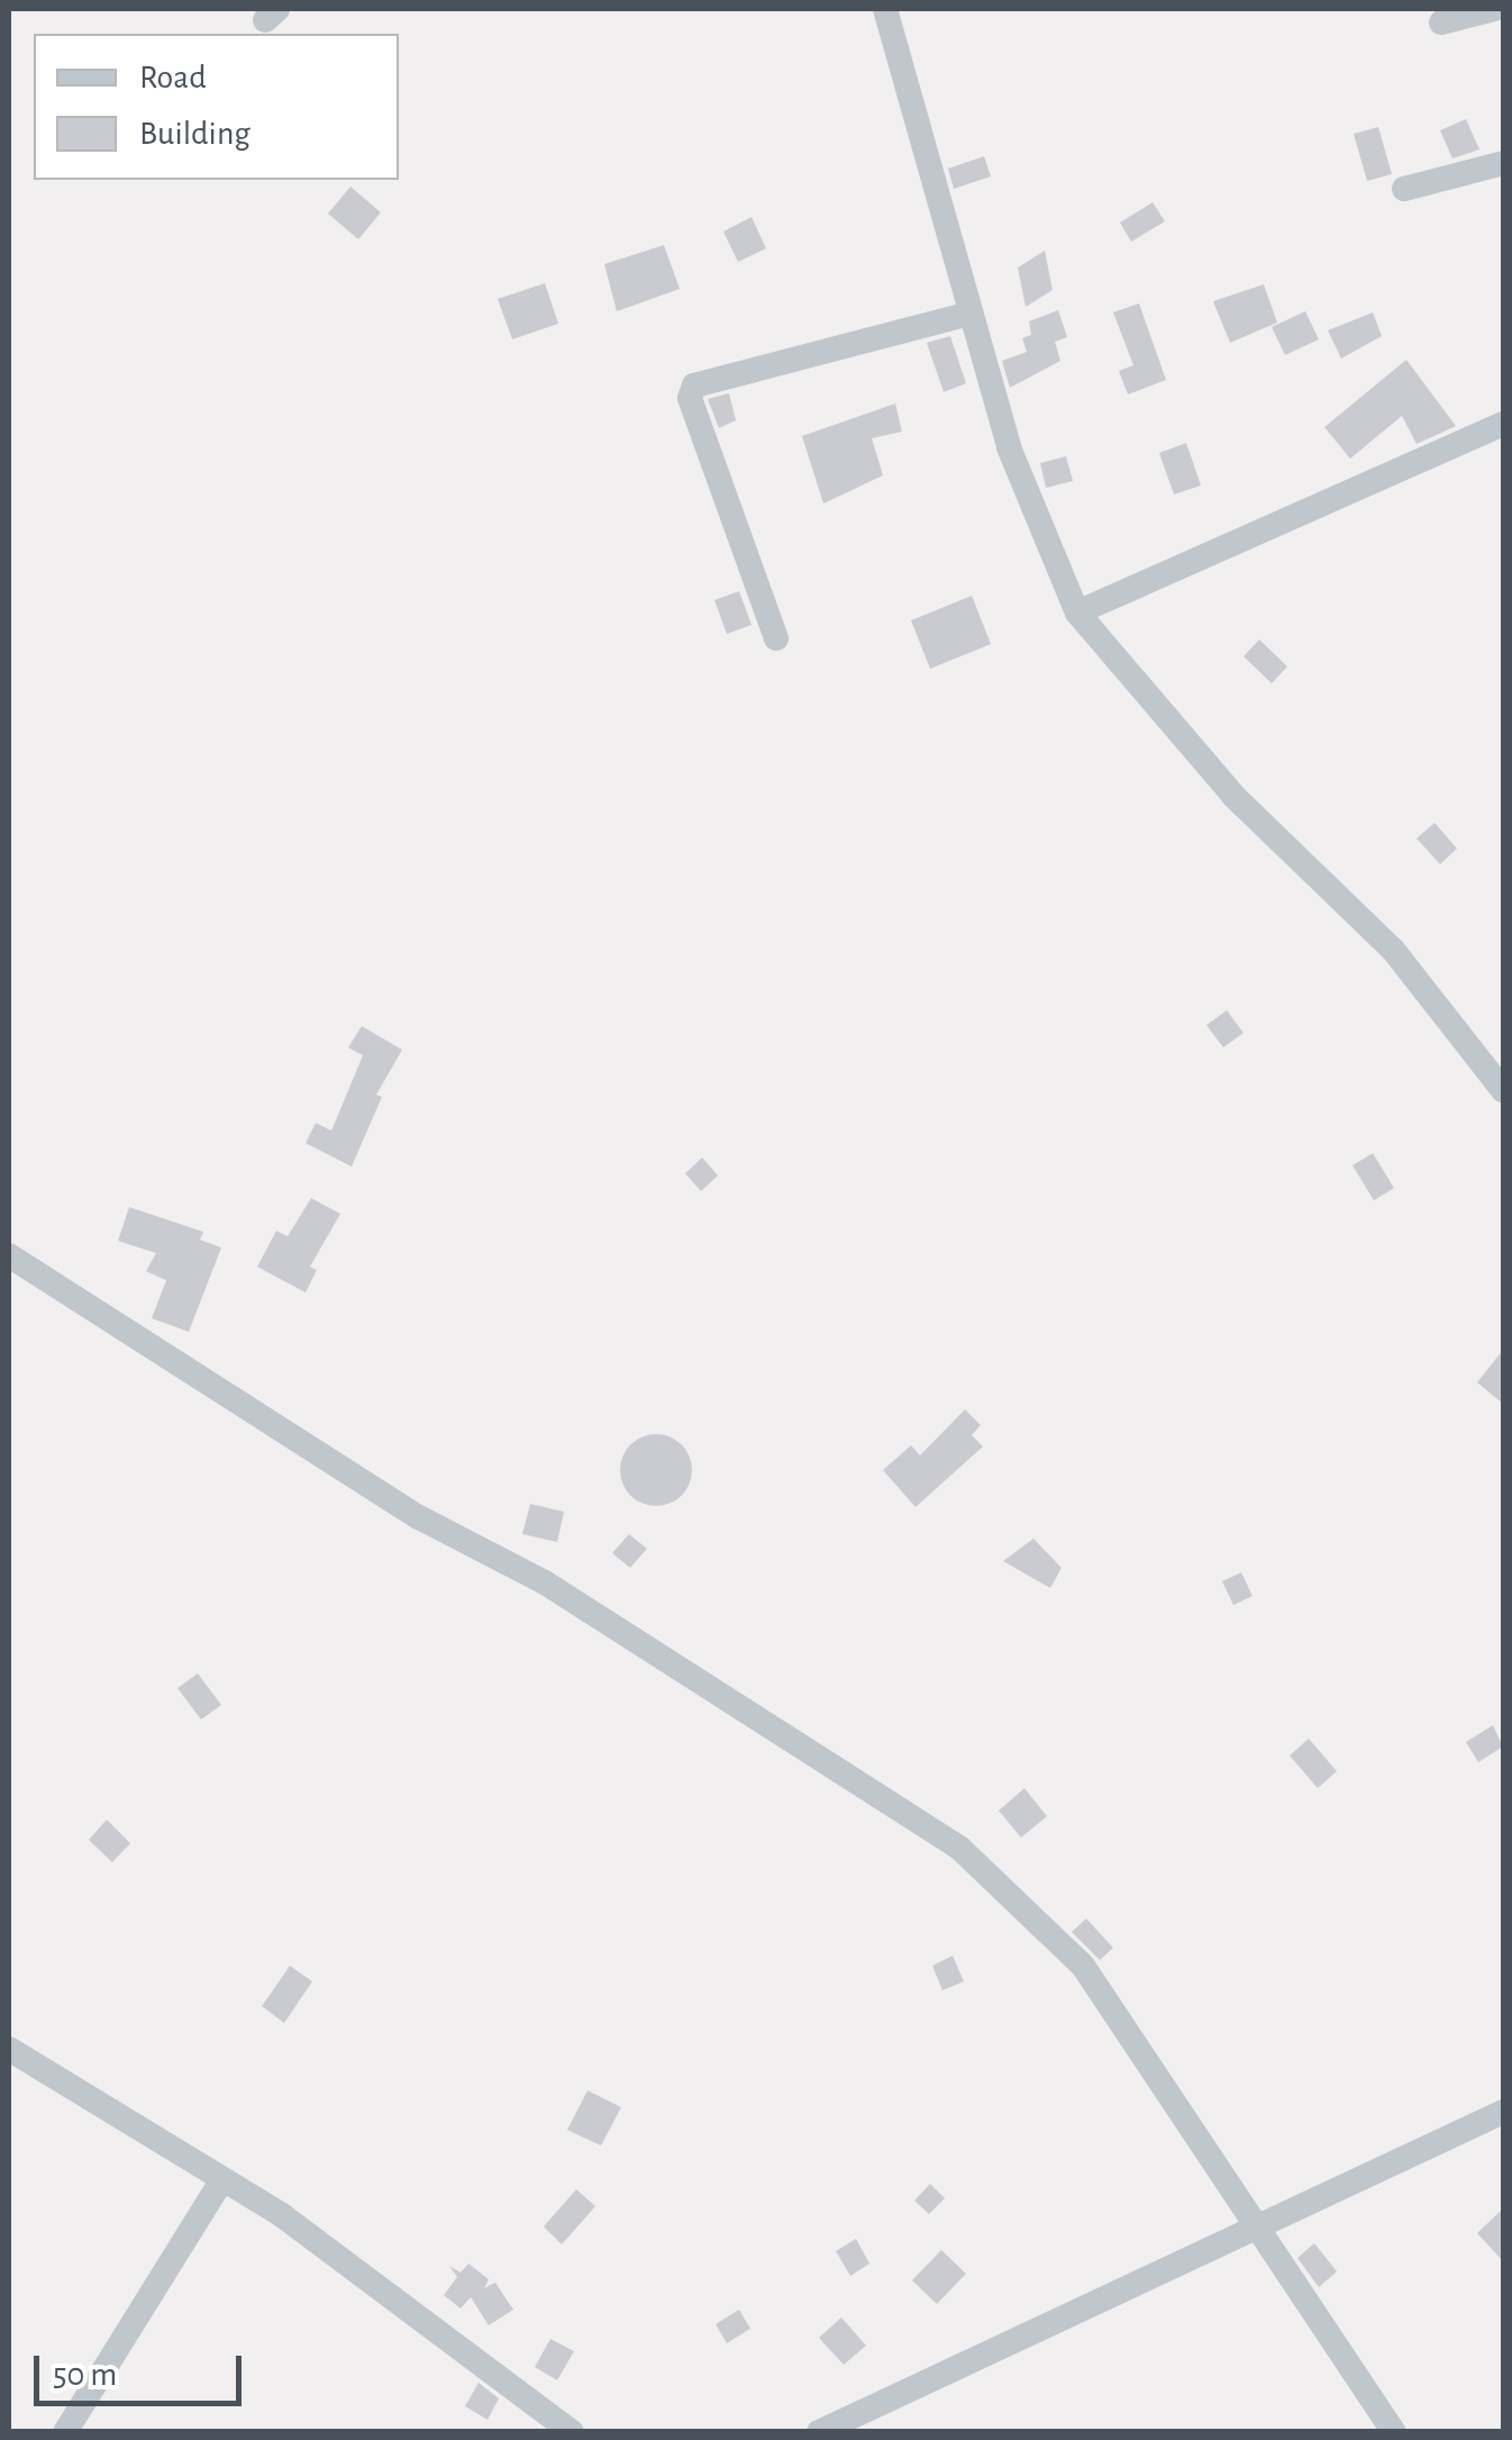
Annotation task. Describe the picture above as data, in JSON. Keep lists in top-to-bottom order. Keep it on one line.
{"legend":["Road","Building"],"scale_bar":"50 m"}
